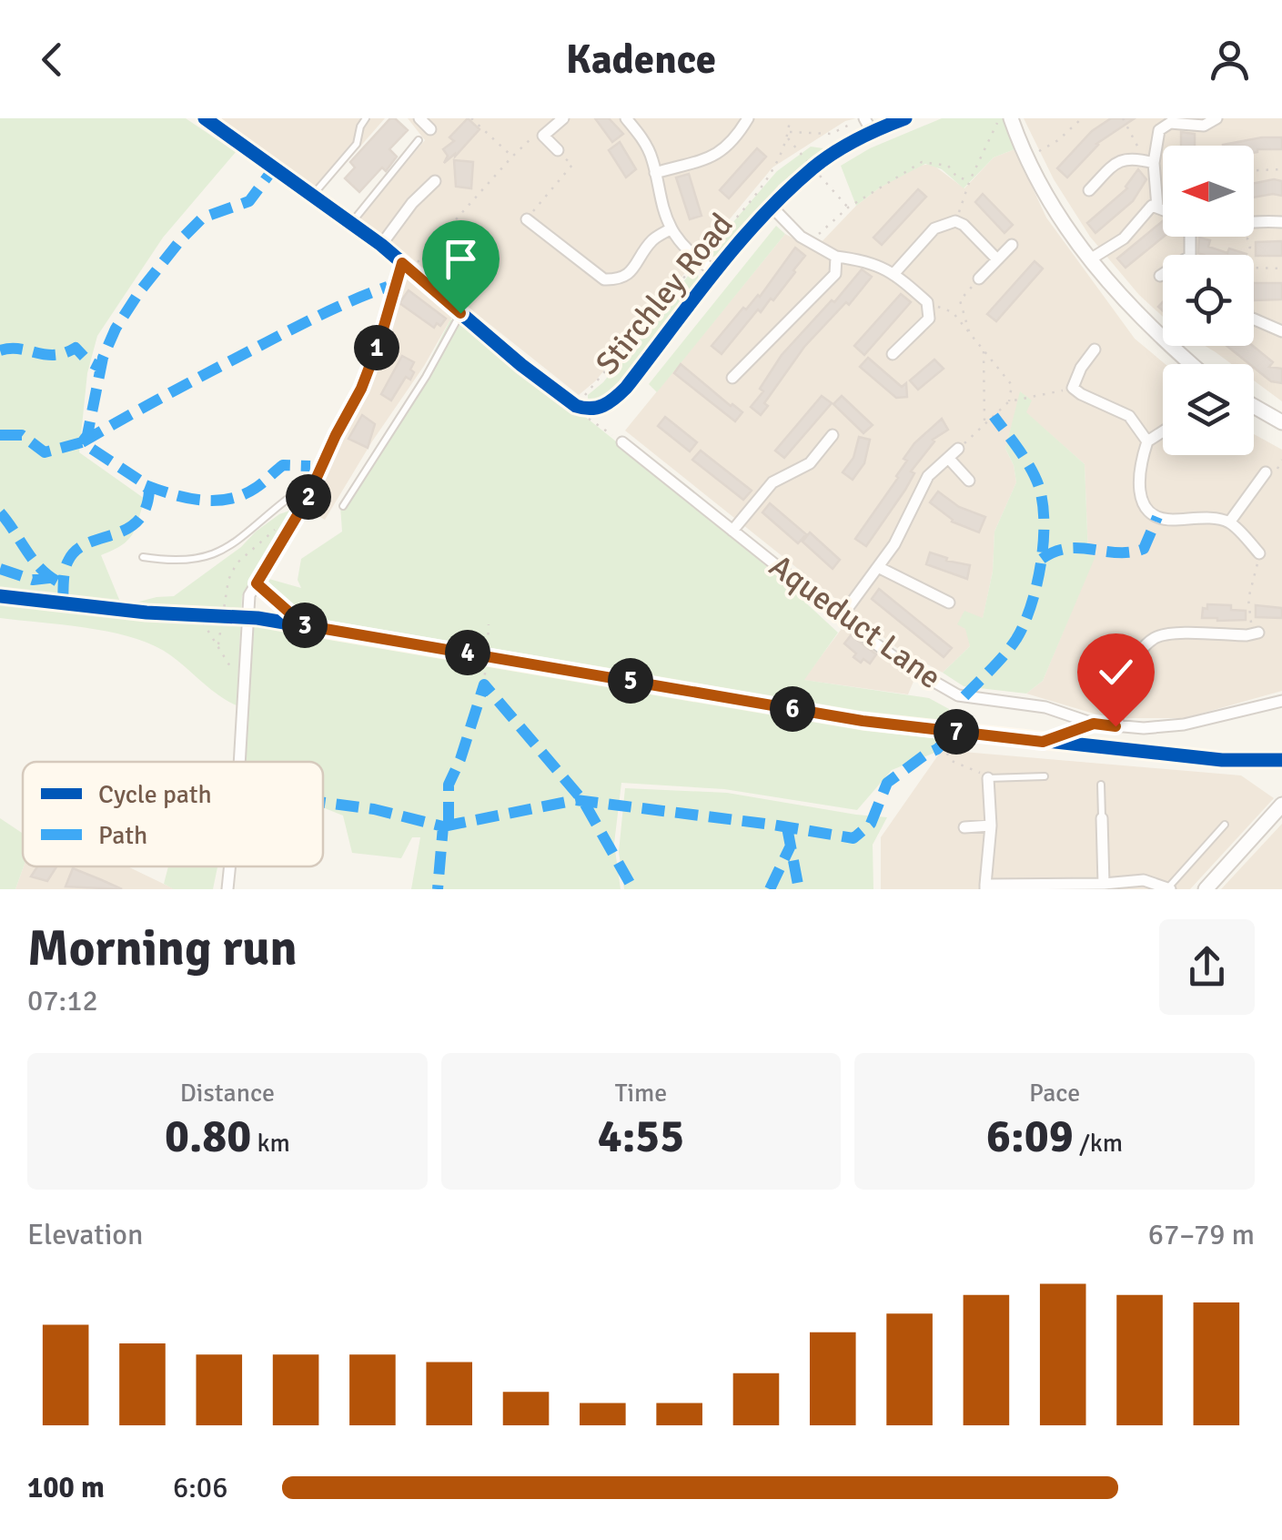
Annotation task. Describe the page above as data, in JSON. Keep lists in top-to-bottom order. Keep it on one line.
{"streets":{"street":["Stirchley Road","Aqueduct Lane"]},"legend":["Cycle path","Path"],"north":"left","page":{"header":"Kadence","pins":["1","2","3","4","5","6","7"],"heading":["Morning run","07:12"],"stats":[["Distance","0.80 km"],["Time","4:55"],["Pace","6:09 /km"]],"chart":["Elevation","67–79 m"],"list":[{"name":"100 m","note":"6:06"}]}}
